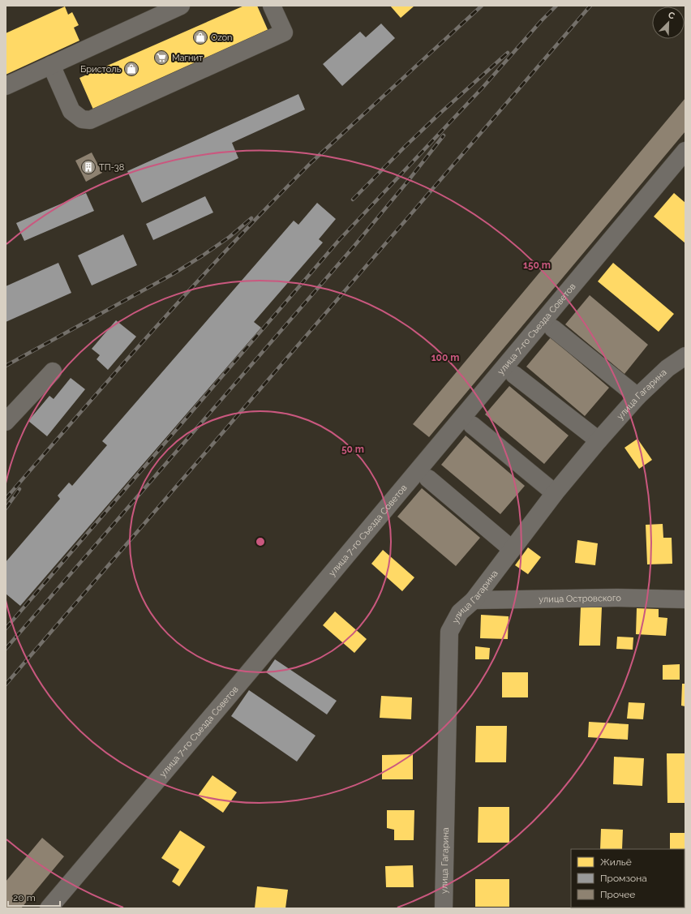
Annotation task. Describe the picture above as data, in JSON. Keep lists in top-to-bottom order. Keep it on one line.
{"streets":{"street":["улица 7-го Съезда Советов","улица Гагарина","улица Островского"]},"crossings":[["улица Гагарина","улица Островского"]],"places":{"shop":["Ozon","Бристоль"],"supermarket":["Магнит"],"building":["ТП-38"]},"legend":["Жильё","Промзона","Прочее"],"scale_bar":"20 m","north":"top right","rings":["150 m","100 m","50 m"]}
